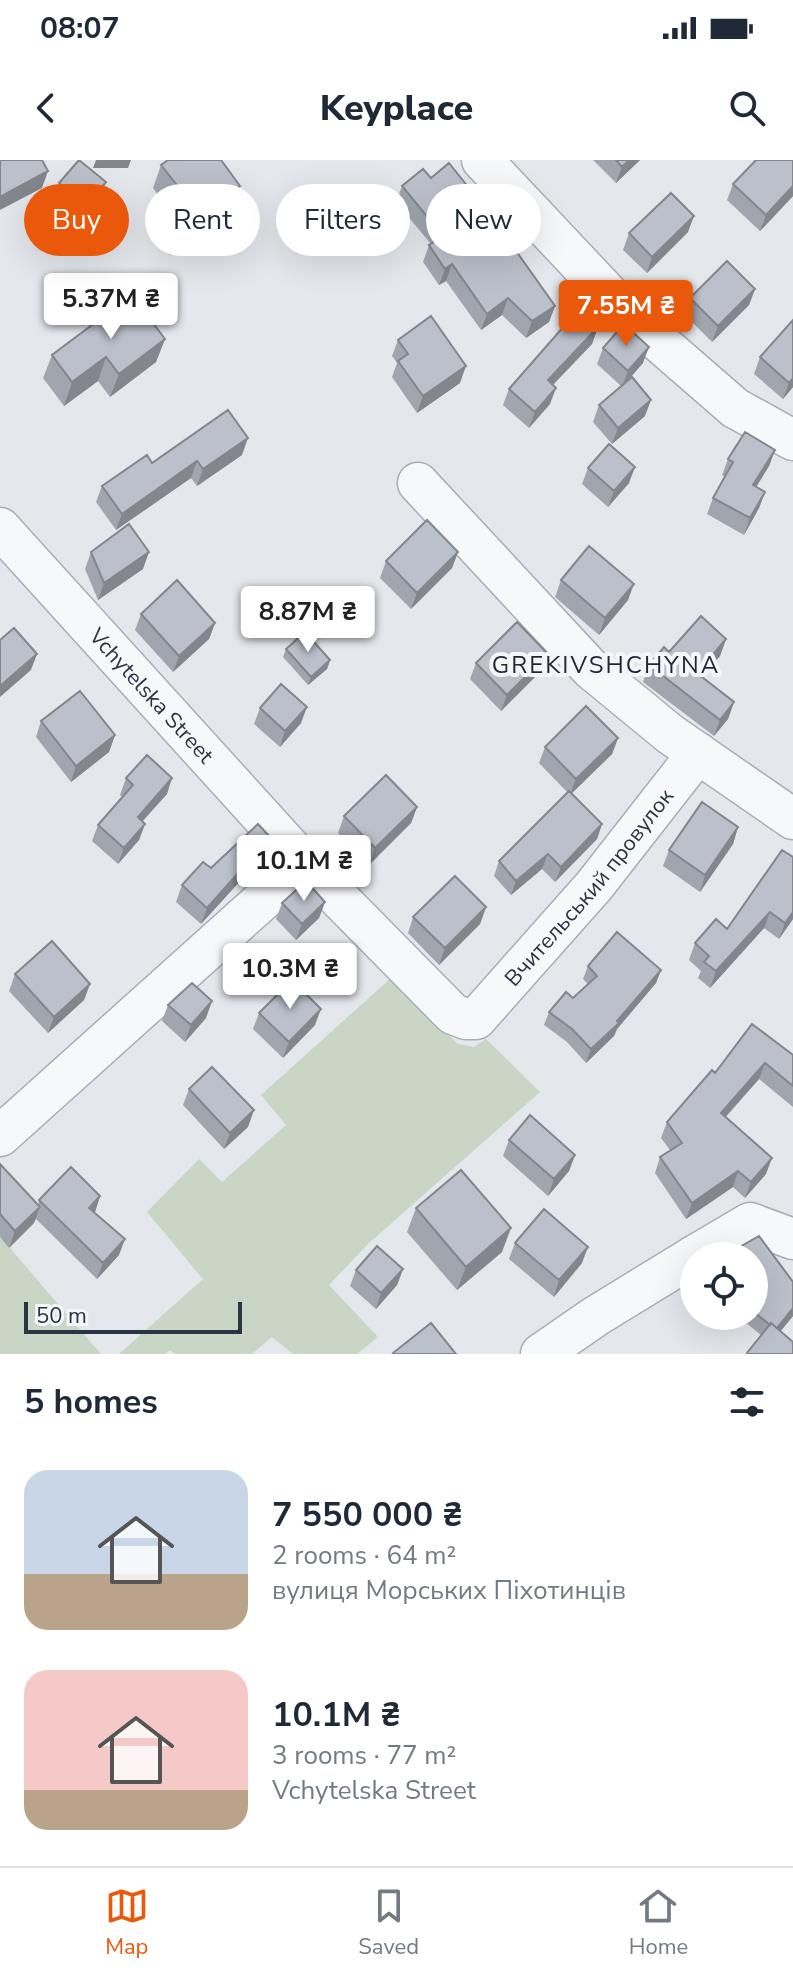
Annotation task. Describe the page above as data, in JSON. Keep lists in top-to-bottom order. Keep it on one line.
{"streets":{"street":["Vchytelska Street","Вчительський провулок"]},"crossings":[["Vchytelska Street","Вчительський провулок"]],"districts":["GREKIVSHCHYNA"],"scale_bar":"50 m","page":{"status":"08:07","header":"Keyplace","chip":["Buy","Rent","Filters","New"],"price":["5.37M ₴","7.55M ₴","8.87M ₴","10.1M ₴","10.3M ₴"],"scale":"50 m","heading":"5 homes","list":[{"name":"7 550 000 ₴","note":"2 rooms · 64 m² · вулиця Морських Піхотинців"},{"name":"10.1M ₴","note":"3 rooms · 77 m² · Vchytelska Street"}],"tabs":["Map","Saved","Home"]}}
